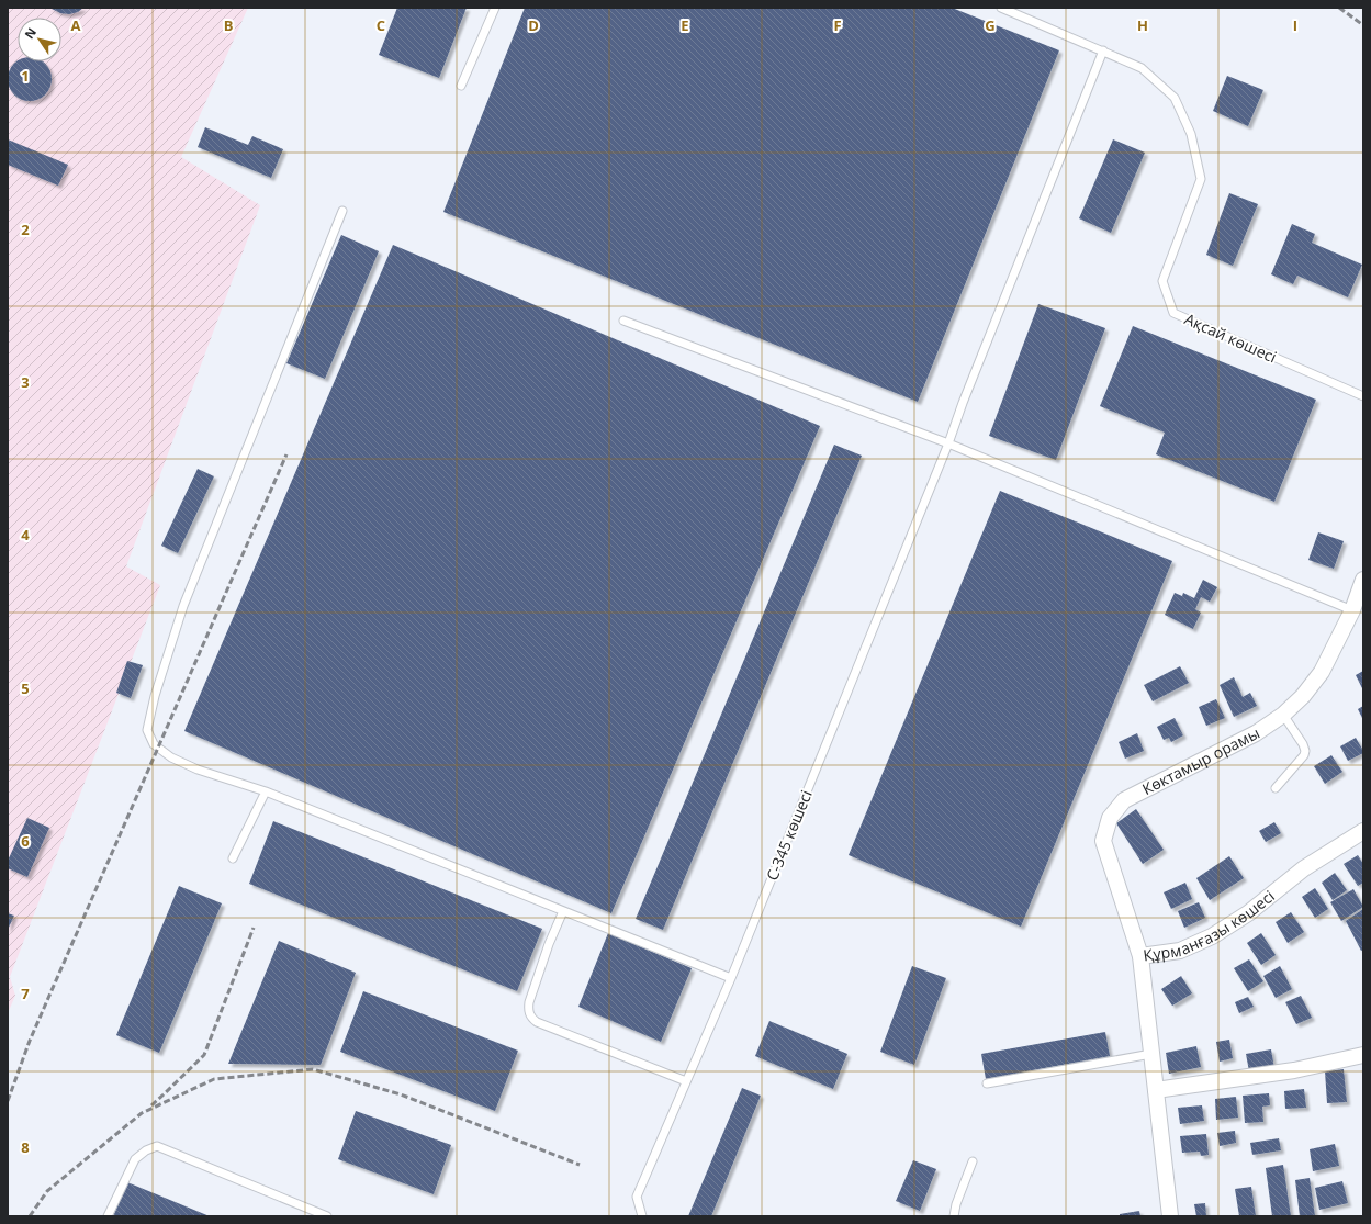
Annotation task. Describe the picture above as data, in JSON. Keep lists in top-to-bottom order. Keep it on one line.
{"streets":{"street":["Көктамыр орамы","Құрманғазы көшесі"],"lane":["Ақсай көшесі","С-345 көшесі"]},"crossings":[["Ақсай көшесі","С-345 көшесі"],["Көктамыр орамы","Құрманғазы көшесі"]],"north":"top left","grid":{"columns":["A","B","C","D","E","F","G","H","I"],"rows":["1","2","3","4","5","6","7","8"]}}
